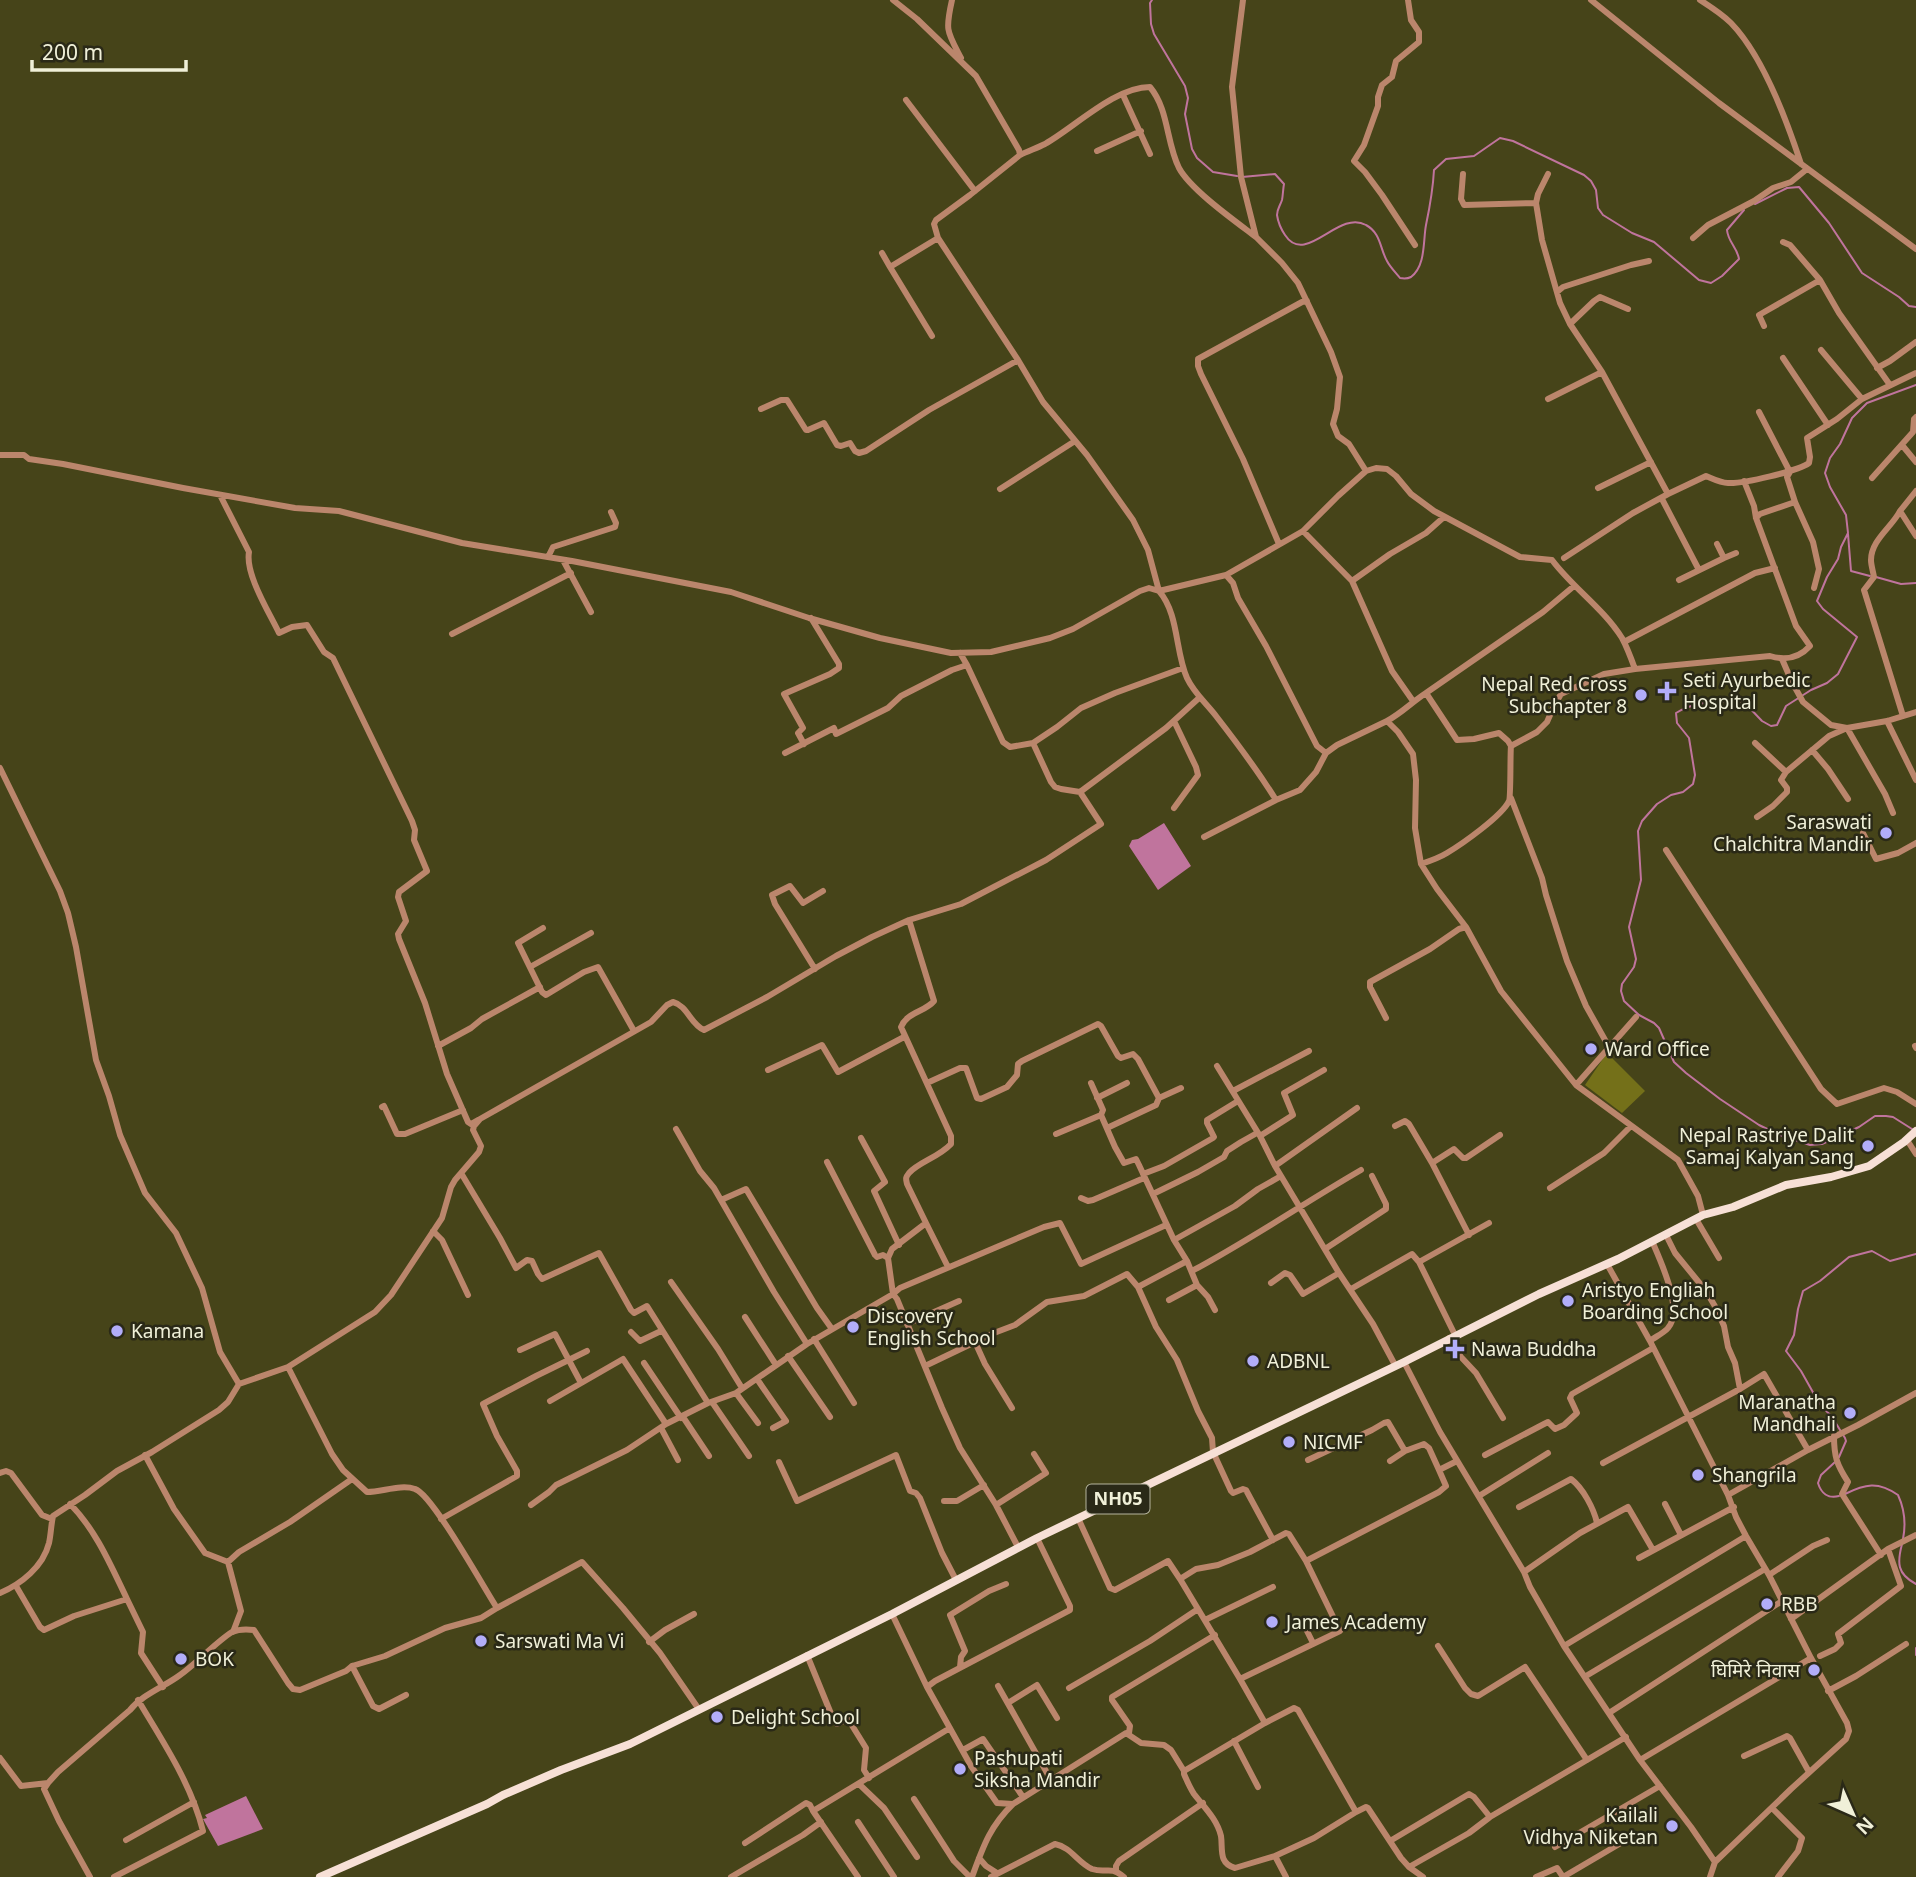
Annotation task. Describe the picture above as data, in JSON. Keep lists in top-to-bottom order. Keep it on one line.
{"streets":{"main road":["NH05"]},"places":{"health":["Seti Ayurbedic Hospital","Nawa Buddha"],"other":["Nepal Red Cross Subchapter 8","Saraswati Chalchitra Mandir","Ward Office","Nepal Rastriye Dalit Samaj Kalyan Sang","Aristyo Engliah Boarding School","Discovery English School","Kamana","ADBNL","Maranatha Mandhali","NICMF","Shangrila","RBB","James Academy","Sarswati Ma Vi","BOK","घिमिरे निवास","Delight School","Pashupati Siksha Mandir","Kailali Vidhya Niketan"]},"scale_bar":"200 m","north":"bottom right"}
